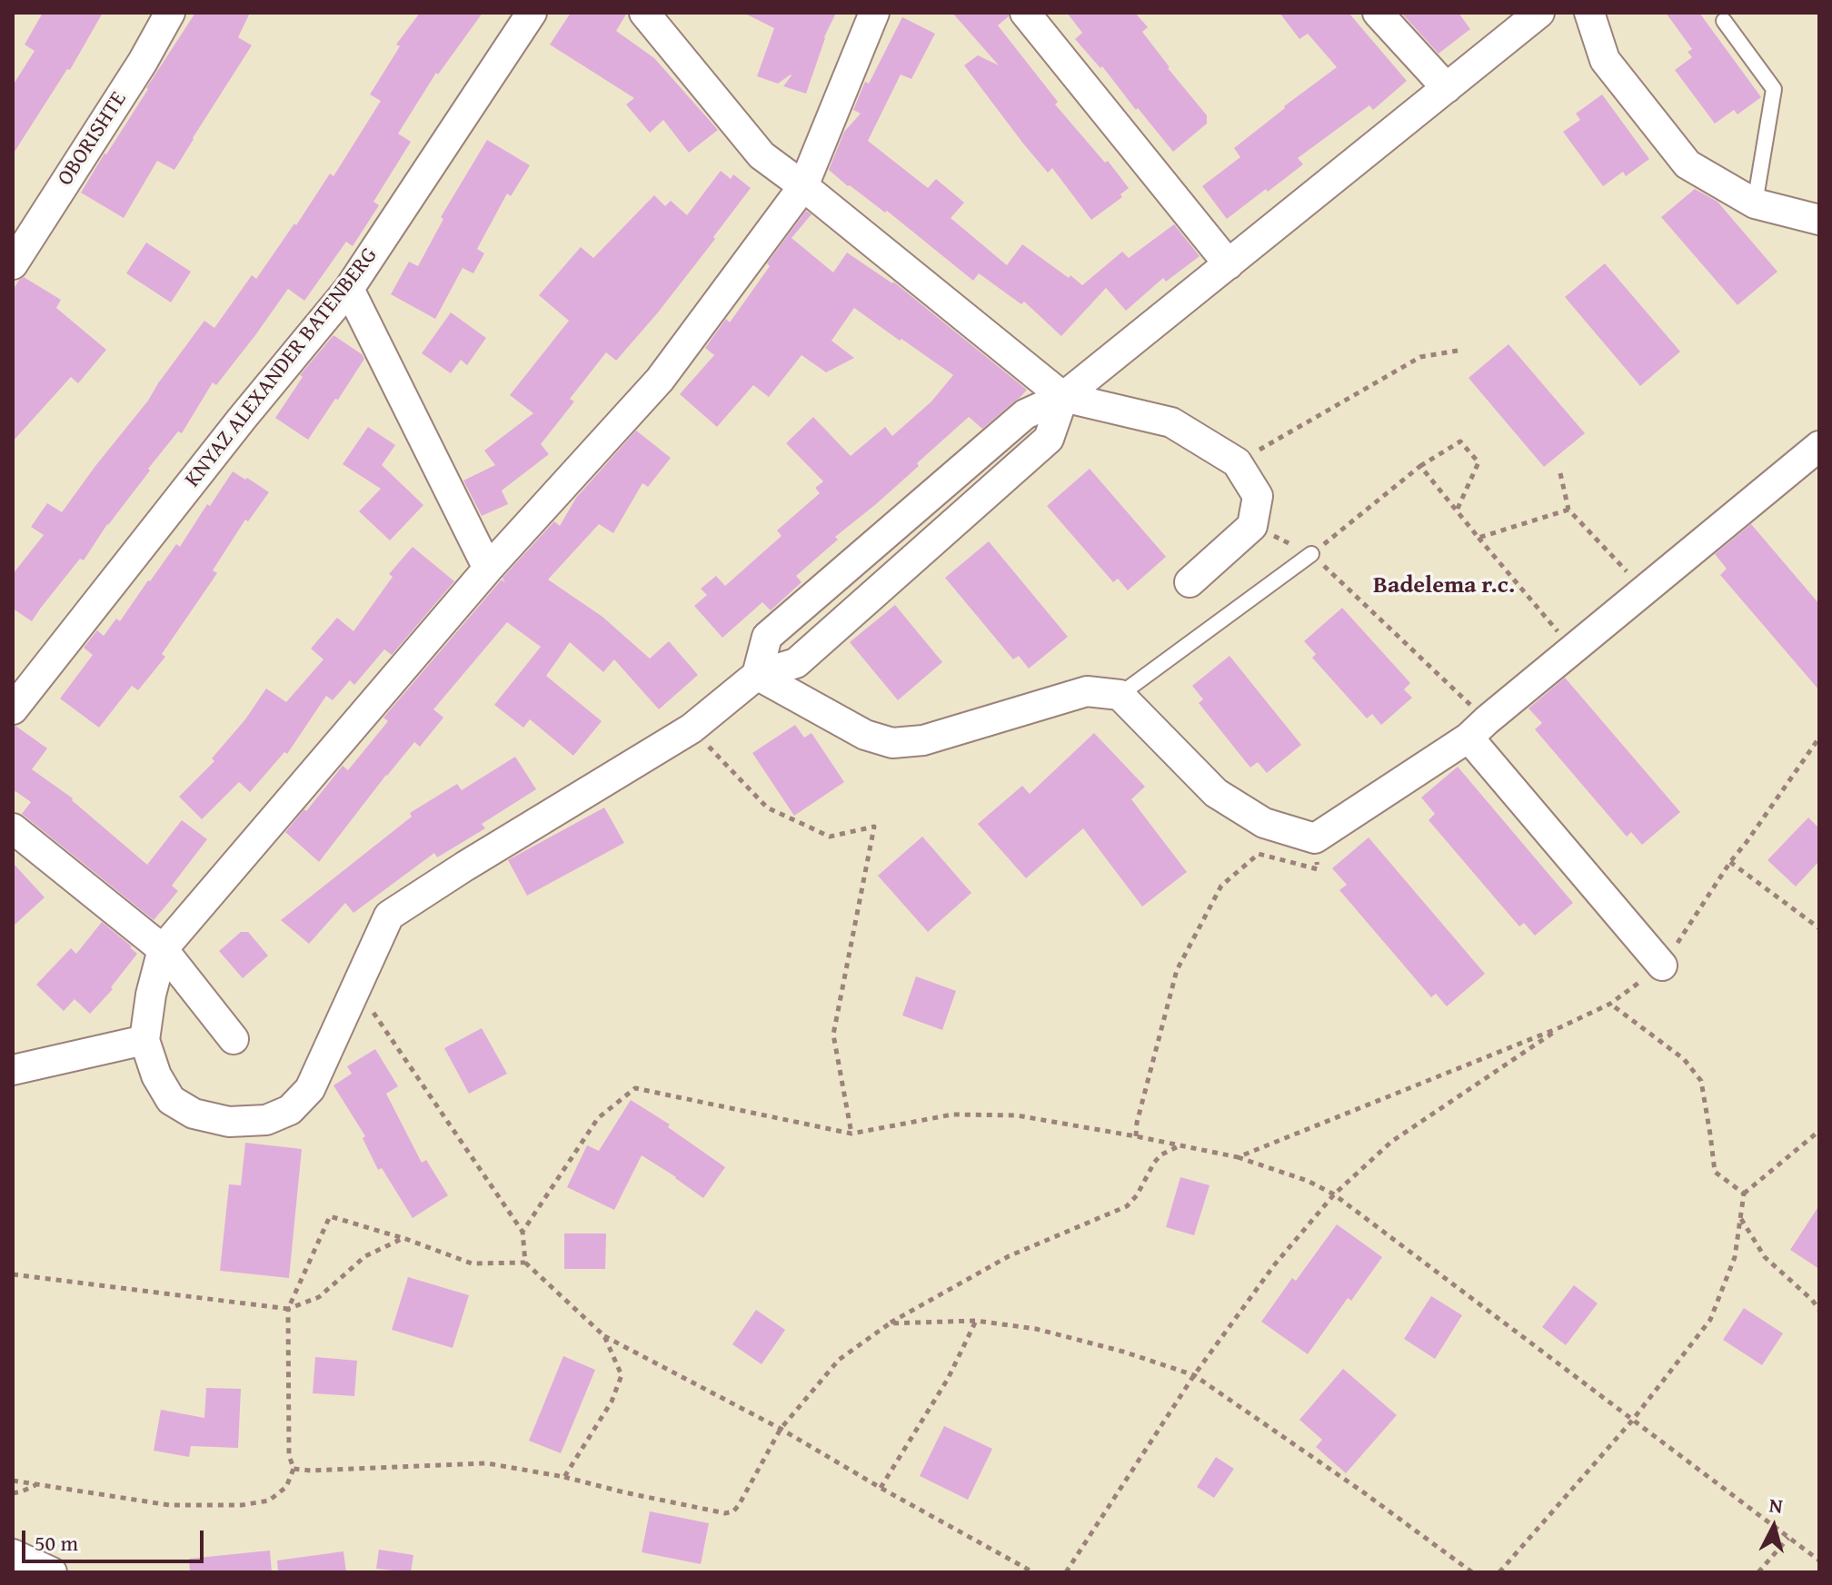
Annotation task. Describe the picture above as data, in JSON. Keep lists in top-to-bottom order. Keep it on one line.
{"streets":{"street":["OBORISHTE","KNYAZ ALEXANDER BATENBERG"]},"districts":["Badelema r.c."],"scale_bar":"50 m","north":"top"}
